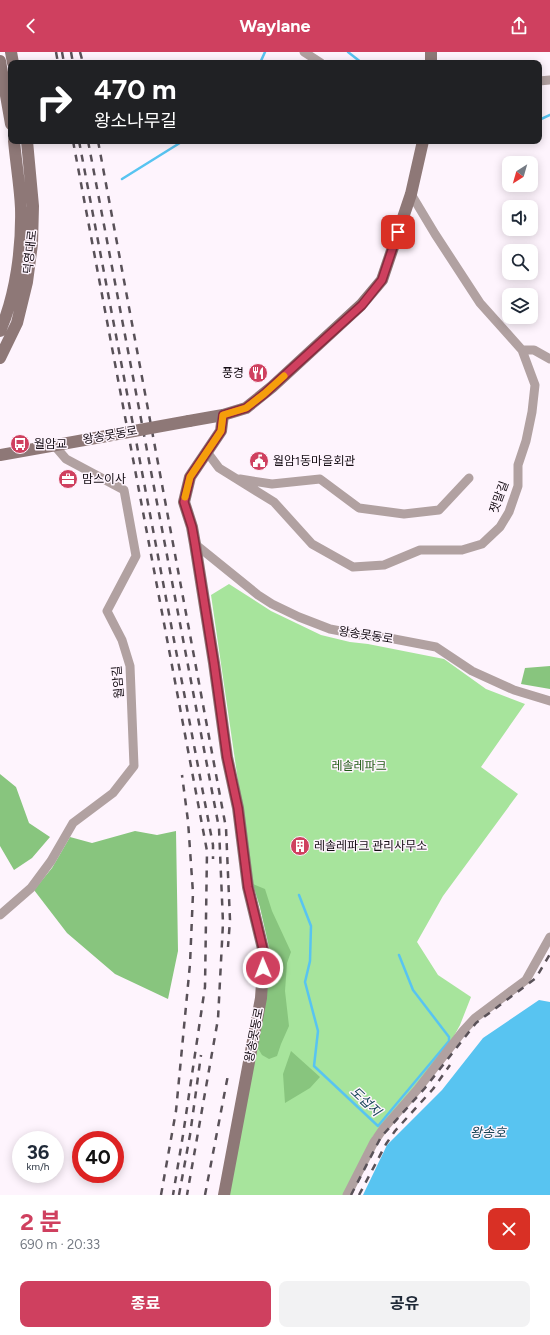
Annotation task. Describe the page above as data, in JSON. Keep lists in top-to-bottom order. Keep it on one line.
{"streets":{"street":["덕영대로","왕송못동로","잿말길","월암길"]},"crossings":[["왕송못동로","잿말길"],["왕송못동로","월암길"]],"water":["도섭지","왕송호"],"parks":["레솔레파크"],"places":{"restaurant":["풍경"],"bus stop":["월암교"],"public building":["월암1동마을회관"],"office":["맘스이사"],"building":["레솔레파크 관리사무소"]},"north":"bottom left","page":{"header":"Waylane","turn":["470 m","왕소나무길"],"speed":"36 km/h","limit":"40","heading":["2 분","690 m · 20:33"],"buttons":["종료","공유"]}}
